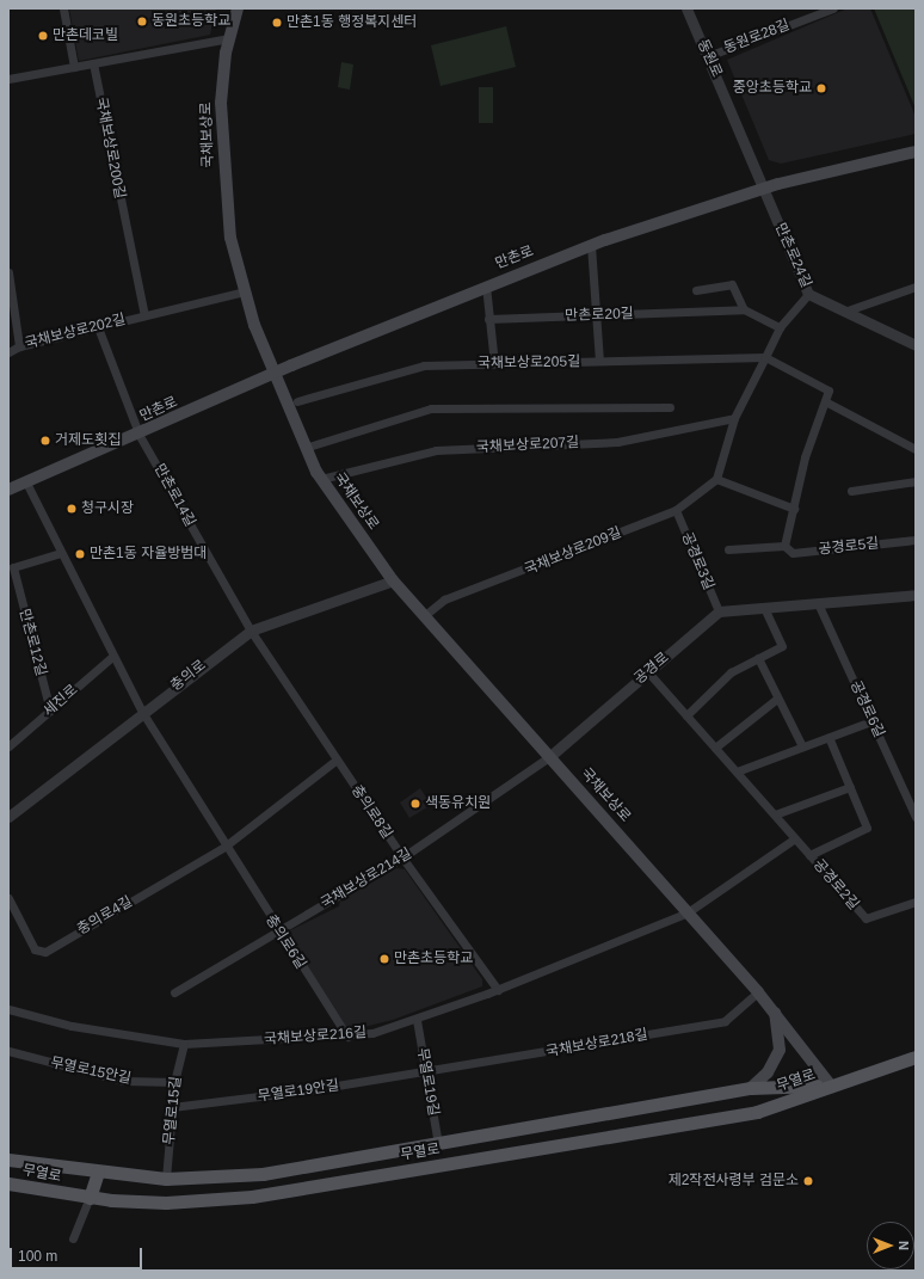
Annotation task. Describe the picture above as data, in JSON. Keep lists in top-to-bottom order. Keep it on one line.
{"streets":{"main road":["국채보상로","만촌로","무열로"],"street":["동원로28길","동원로","국채보상로200길","만촌로24길","만촌로20길","국채보상로202길","국채보상로205길","국채보상로207길","만촌로14길","공경로5길","국채보상로209길","공경로3길","만촌로12길","공경로","충의로","세진로","공경로6길","충의로8길","국채보상로214길","공경로2길","충의로4길","충의로6길","국채보상로216길","국채보상로218길","무열로15안길","무열로19길","무열로19안길","무열로15길"]},"crossings":[["동원로28길","동원로"],["동원로","만촌로24길"],["동원로","만촌로"],["국채보상로","만촌로"],["국채보상로","국채보상로202길"],["국채보상로","국채보상로207길"],["국채보상로","국채보상로209길"],["국채보상로","공경로"],["국채보상로","충의로"],["국채보상로","국채보상로214길"],["국채보상로","국채보상로216길"],["국채보상로","국채보상로218길"],["국채보상로","무열로"],["국채보상로200길","국채보상로202길"],["만촌로24길","만촌로"],["만촌로","국채보상로202길"],["만촌로","만촌로14길"],["만촌로14길","충의로"],["만촌로14길","충의로8길"],["국채보상로209길","공경로3길"],["공경로3길","공경로"],["만촌로12길","세진로"],["공경로","국채보상로214길"],["공경로","공경로2길"],["충의로","충의로8길"],["충의로","충의로6길"],["충의로8길","국채보상로214길"],["충의로8길","국채보상로216길"],["국채보상로214길","충의로6길"],["충의로4길","충의로6길"],["충의로6길","국채보상로216길"],["국채보상로216길","무열로19길"],["국채보상로216길","무열로15길"],["국채보상로218길","무열로19길"],["국채보상로218길","무열로19안길"],["무열로15안길","무열로15길"],["무열로","무열로19길"],["무열로","무열로15길"],["무열로19길","무열로19안길"],["무열로19안길","무열로15길"]],"places":["동원초등학교","만촌1동 행정복지센터","만촌데코빌","중앙초등학교","거제도횟집","청구시장","만촌1동 자율방범대","색동유치원","만촌초등학교","제2작전사령부 검문소"],"scale_bar":"100 m","north":"right"}
